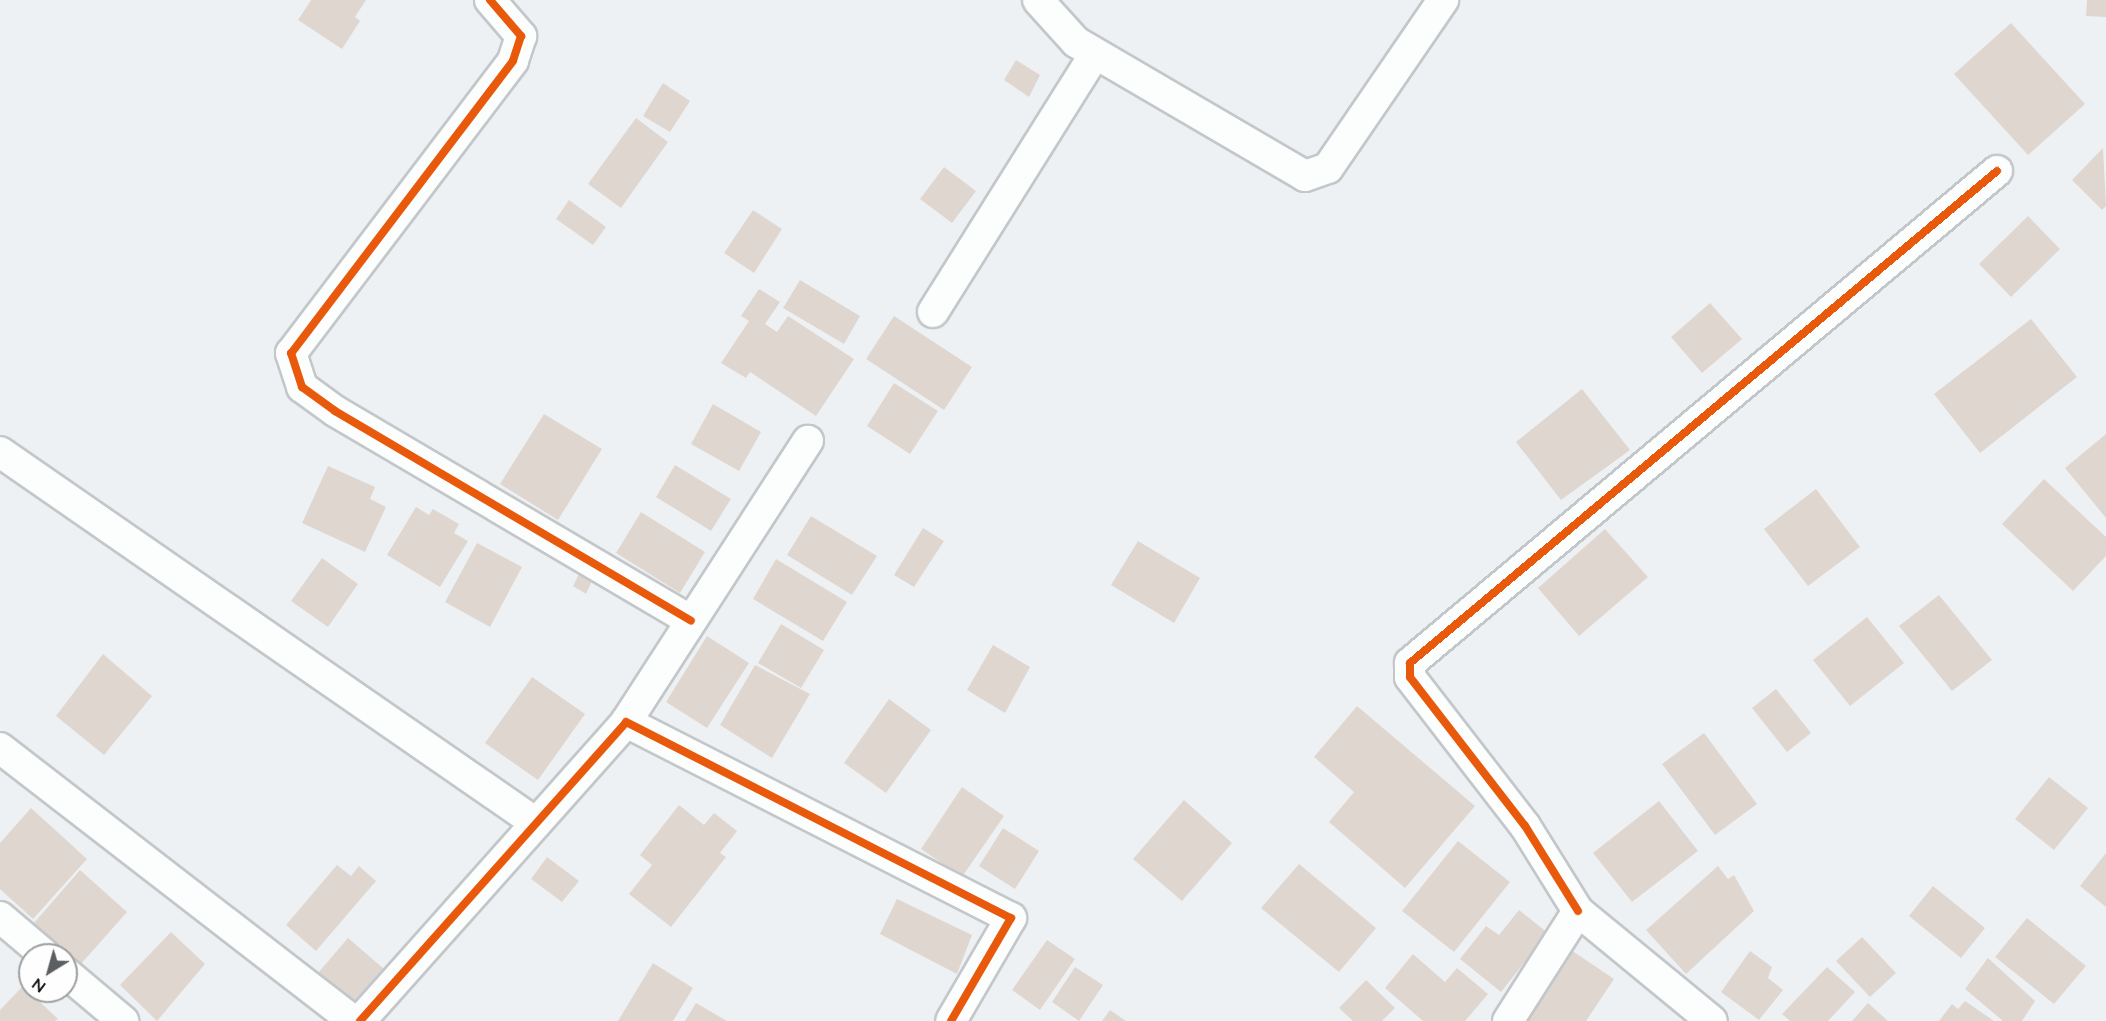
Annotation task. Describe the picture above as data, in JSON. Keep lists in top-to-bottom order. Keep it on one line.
{"north":"bottom left"}
